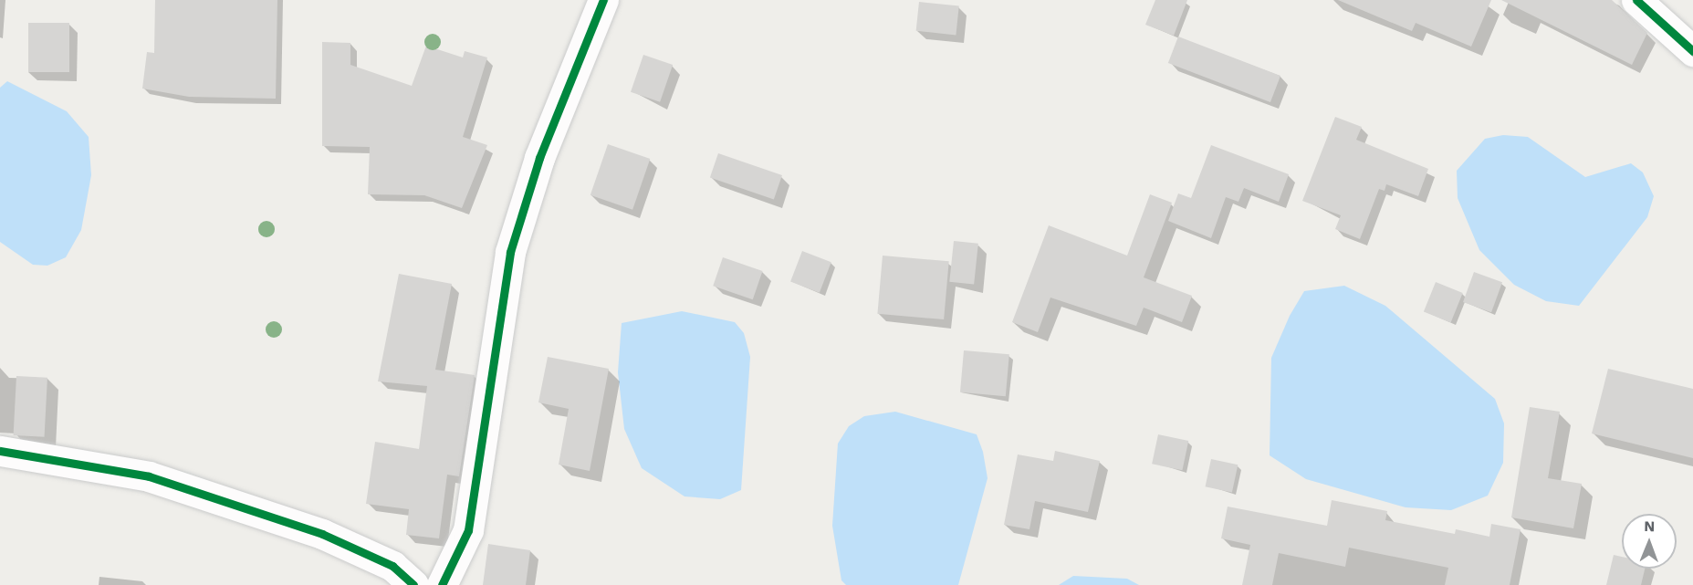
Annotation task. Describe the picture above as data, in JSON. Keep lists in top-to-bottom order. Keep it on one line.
{"north":"top"}
